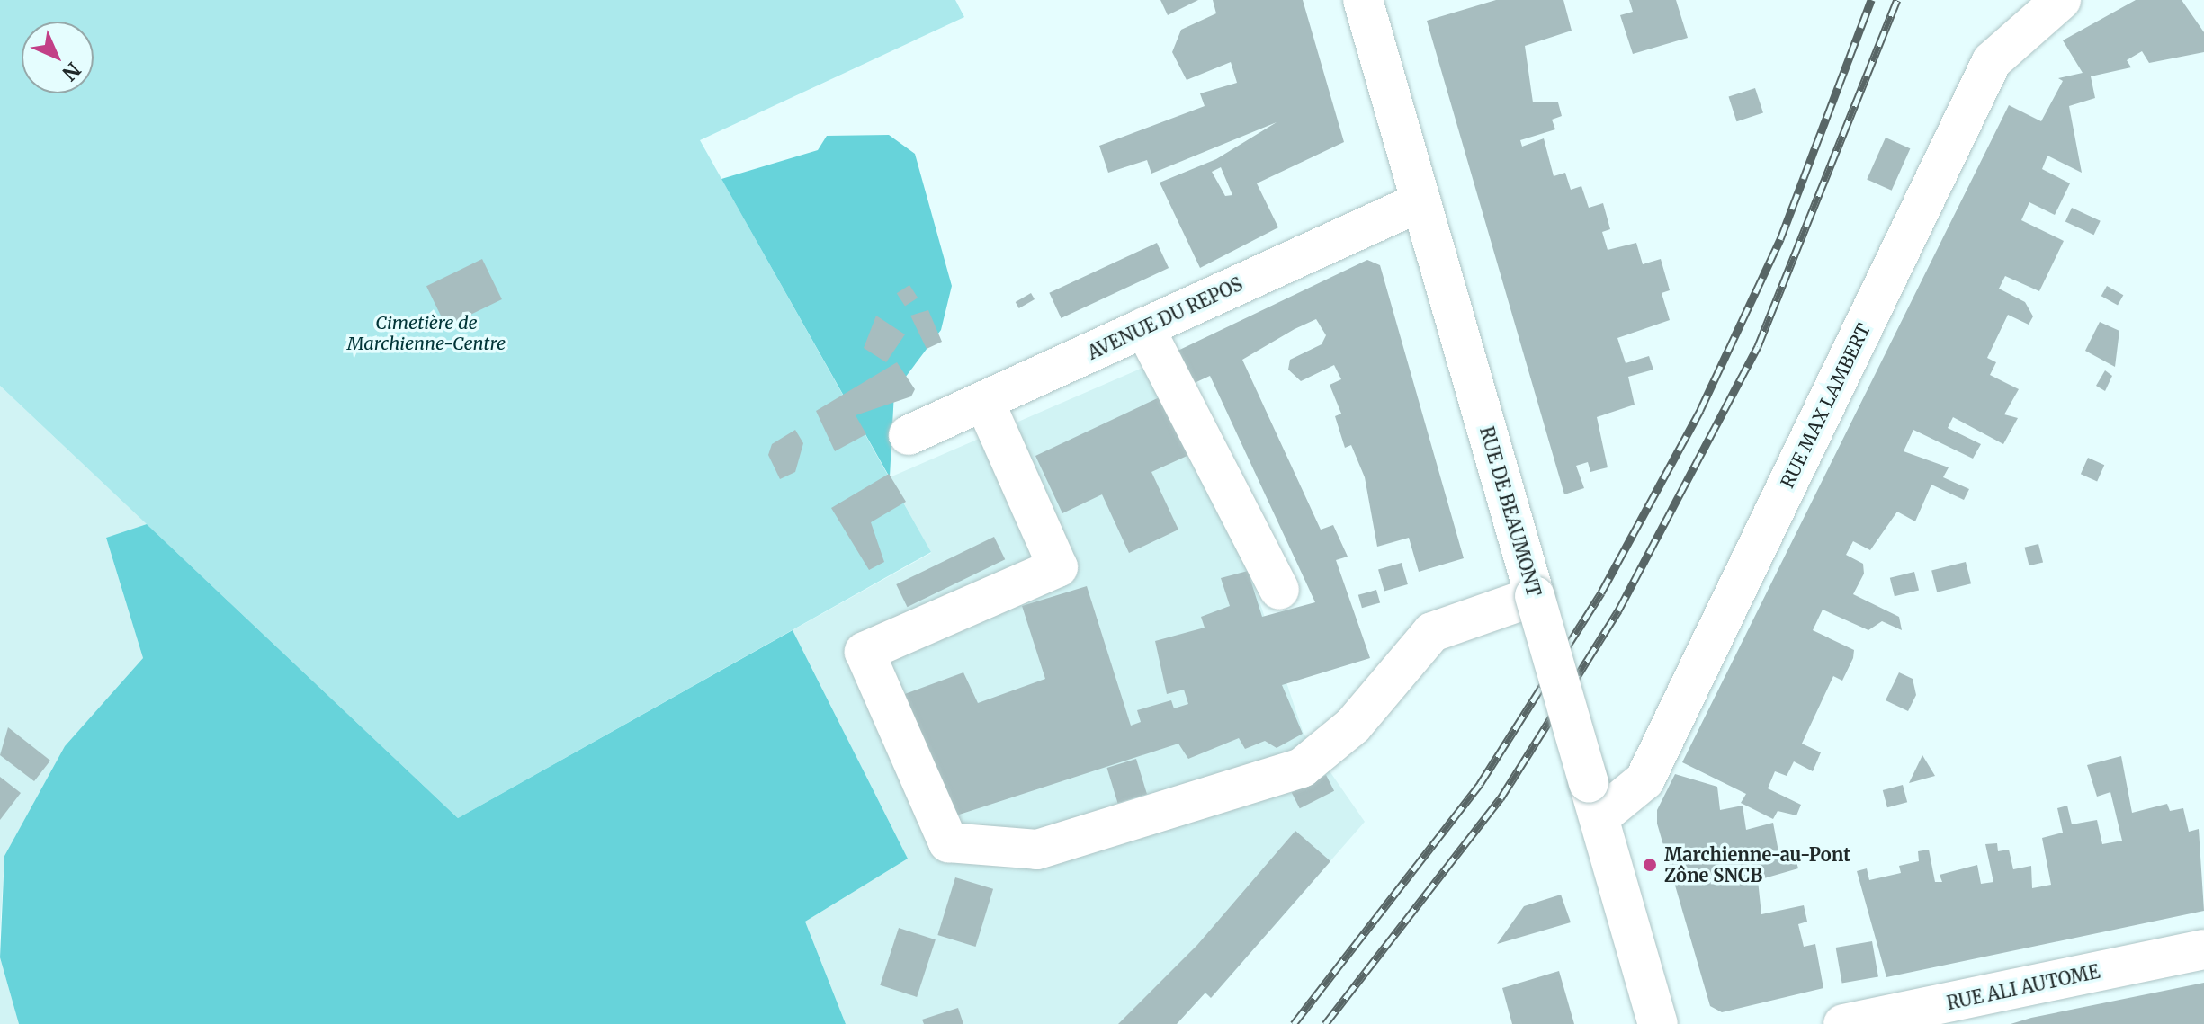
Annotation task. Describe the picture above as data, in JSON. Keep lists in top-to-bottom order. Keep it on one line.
{"streets":{"street":["AVENUE DU REPOS","RUE MAX LAMBERT","RUE DE BEAUMONT","RUE ALI AUTOME"]},"crossings":[["AVENUE DU REPOS","RUE DE BEAUMONT"],["RUE MAX LAMBERT","RUE DE BEAUMONT"]],"parks":["Cimetière de Marchienne-Centre"],"places":["Marchienne-au-Pont Zône SNCB"],"north":"bottom right"}
